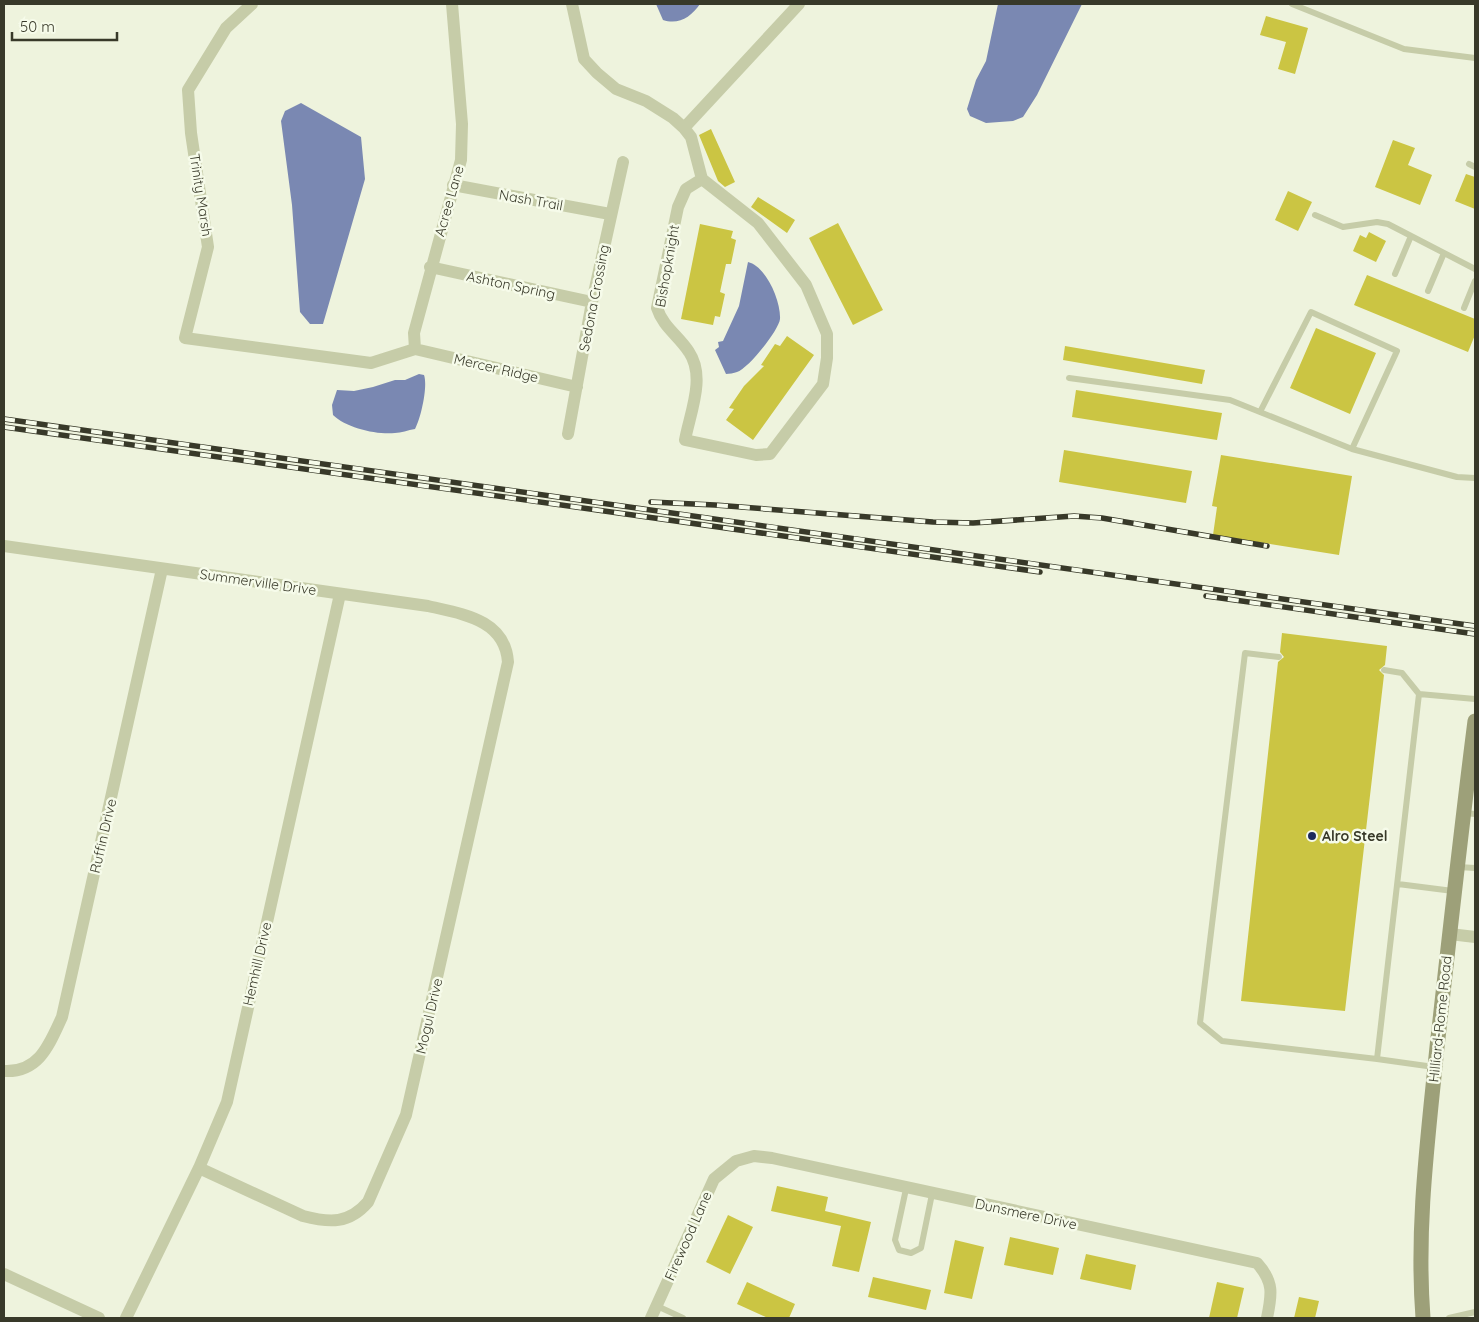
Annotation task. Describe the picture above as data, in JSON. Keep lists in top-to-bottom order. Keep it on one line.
{"streets":{"main road":["Hilliard-Rome Road"],"street":["Trinity Marsh","Nash Trail","Acree Lane","Bishopknight","Ashton Spring","Sedona Crossing","Mercer Ridge","Summerville Drive","Ruffin Drive","Hemhill Drive","Mogul Drive","Dunsmere Drive","Firewood Lane"]},"crossings":[["Trinity Marsh","Acree Lane"],["Trinity Marsh","Mercer Ridge"],["Nash Trail","Acree Lane"],["Nash Trail","Sedona Crossing"],["Acree Lane","Ashton Spring"],["Acree Lane","Mercer Ridge"],["Ashton Spring","Sedona Crossing"],["Sedona Crossing","Mercer Ridge"],["Summerville Drive","Ruffin Drive"],["Summerville Drive","Hemhill Drive"],["Summerville Drive","Mogul Drive"],["Hemhill Drive","Mogul Drive"],["Dunsmere Drive","Firewood Lane"]],"places":["Alro Steel"],"scale_bar":"50 m"}
